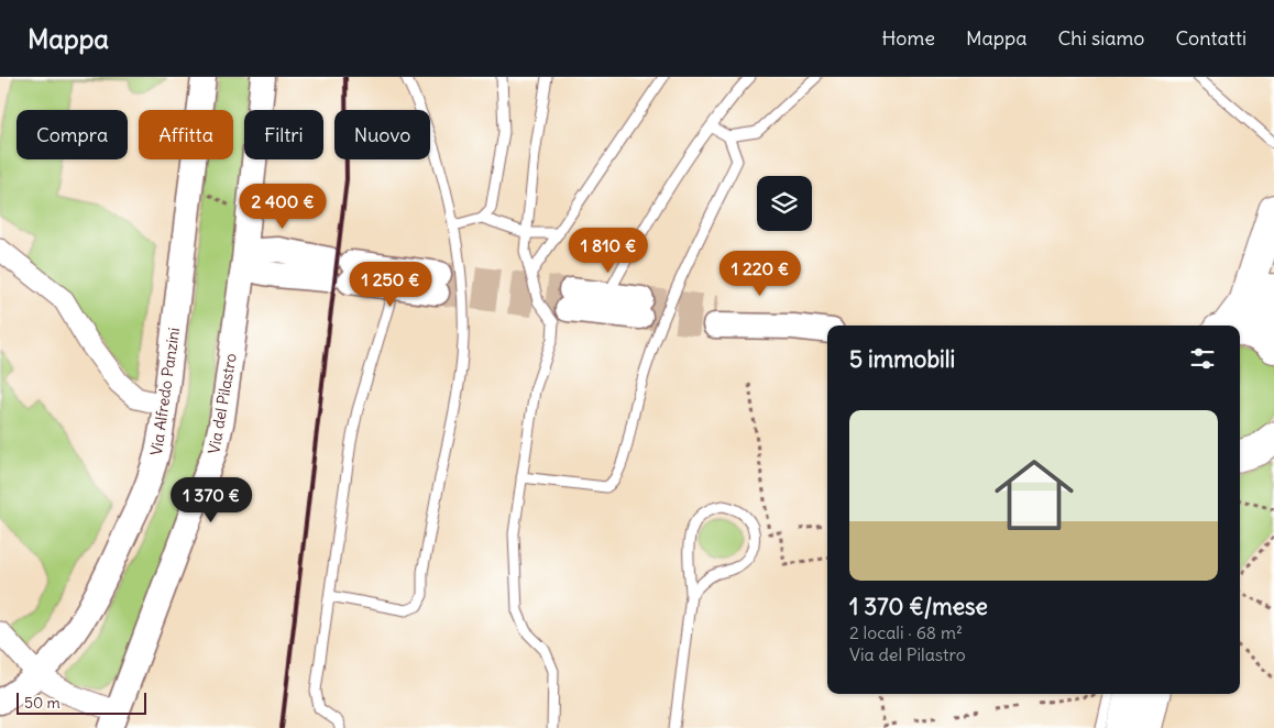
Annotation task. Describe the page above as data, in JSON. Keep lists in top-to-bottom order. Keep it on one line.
{"streets":{"street":["Via Alfredo Panzini","Via del Pilastro"]},"scale_bar":"50 m","page":{"header":"Mappa","nav":["Home","Mappa","Chi siamo","Contatti"],"chip":["Compra","Affitta","Filtri","Nuovo"],"price":["2 400 €","1 810 €","1 220 €","1 250 €","1 370 €"],"heading":"5 immobili","list":[{"name":"1 370 €/mese","note":"2 locali · 68 m² · Via del Pilastro"}],"scale":"50 m"}}
